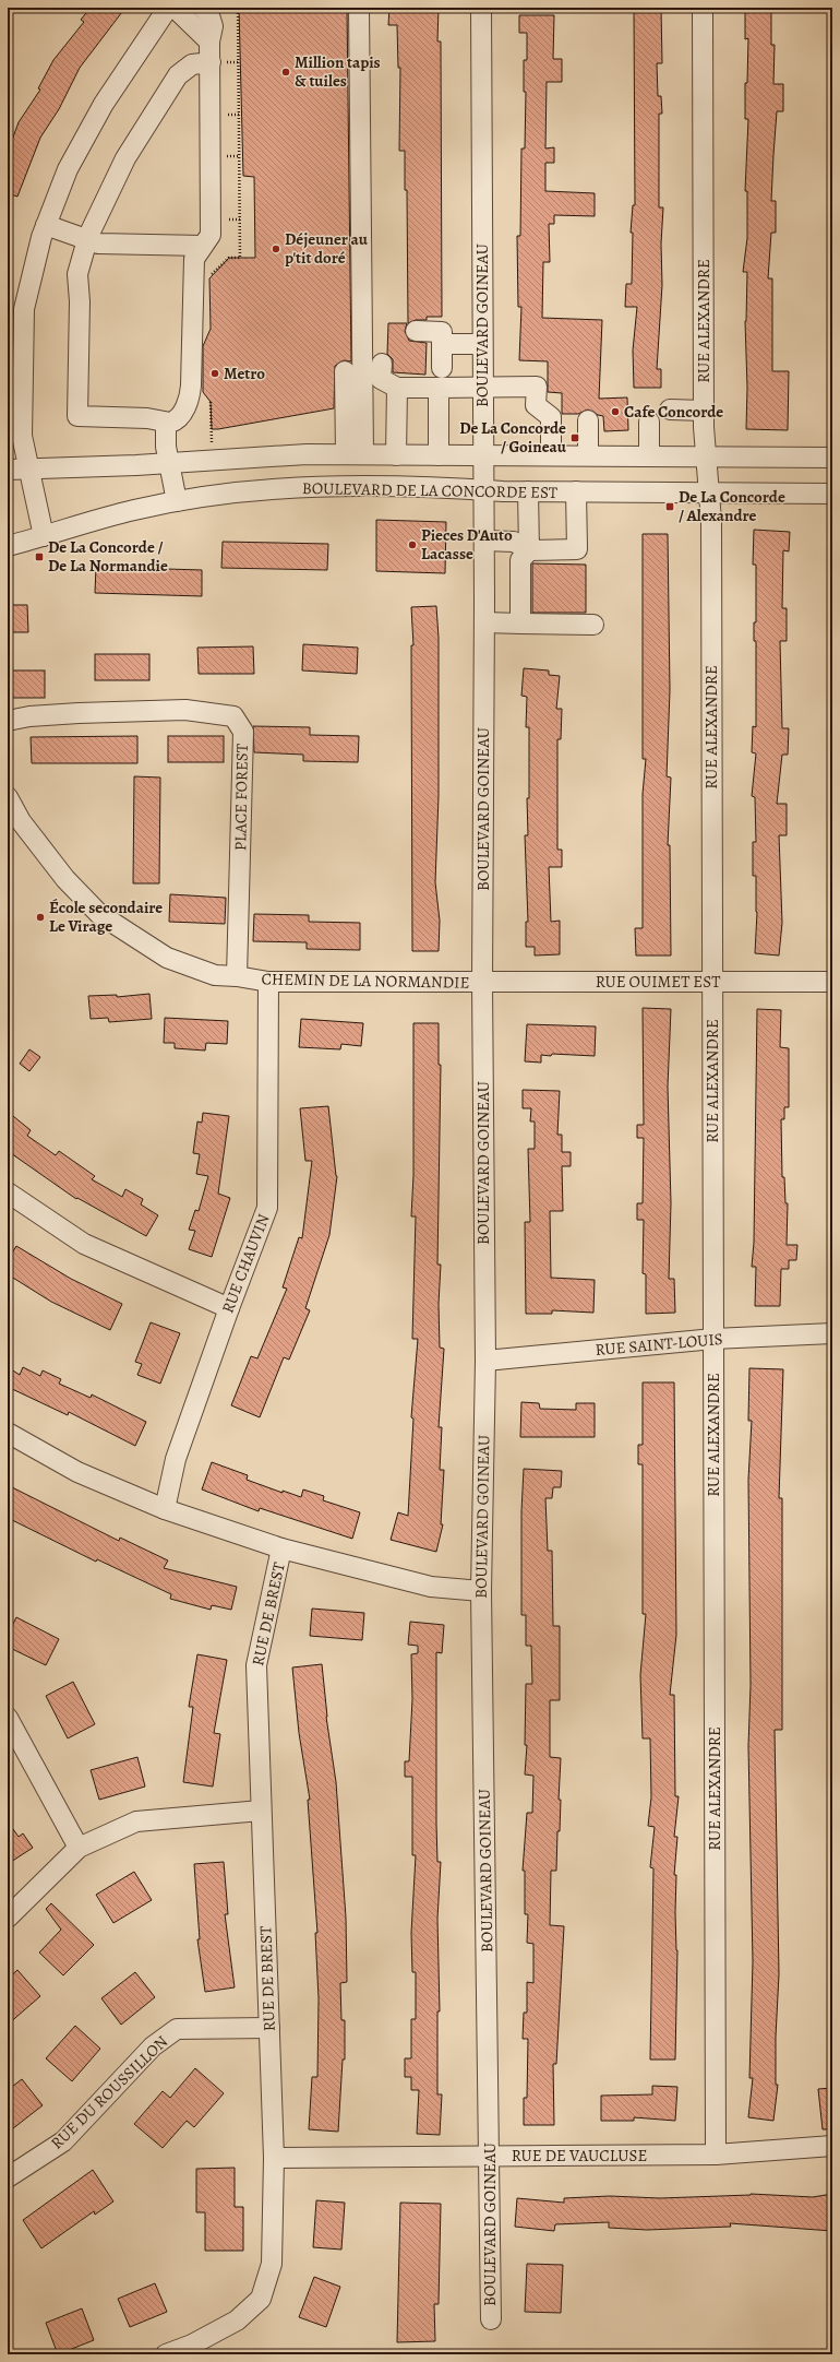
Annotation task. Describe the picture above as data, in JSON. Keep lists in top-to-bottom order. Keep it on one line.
{"streets":{"street":["RUE ALEXANDRE","BOULEVARD GOINEAU","BOULEVARD DE LA CONCORDE EST","PLACE FOREST","CHEMIN DE LA NORMANDIE","RUE OUIMET EST","RUE CHAUVIN","RUE SAINT-LOUIS","RUE DE BREST","RUE DU ROUSSILLON","RUE DE VAUCLUSE"]},"crossings":[["RUE ALEXANDRE","BOULEVARD DE LA CONCORDE EST"],["RUE ALEXANDRE","RUE OUIMET EST"],["RUE ALEXANDRE","RUE SAINT-LOUIS"],["RUE ALEXANDRE","RUE DE VAUCLUSE"],["BOULEVARD GOINEAU","BOULEVARD DE LA CONCORDE EST"],["BOULEVARD GOINEAU","CHEMIN DE LA NORMANDIE"],["BOULEVARD GOINEAU","RUE OUIMET EST"],["BOULEVARD GOINEAU","RUE SAINT-LOUIS"],["BOULEVARD GOINEAU","RUE DE VAUCLUSE"],["PLACE FOREST","CHEMIN DE LA NORMANDIE"],["CHEMIN DE LA NORMANDIE","RUE OUIMET EST"],["CHEMIN DE LA NORMANDIE","RUE CHAUVIN"],["RUE DE BREST","RUE DU ROUSSILLON"],["RUE DE BREST","RUE DE VAUCLUSE"]],"places":{"other":["Million tapis & tuiles","Déjeuner au p'tit doré","Metro","Cafe Concorde","Pieces D'Auto Lacasse","École secondaire Le Virage"],"transit":["De La Concorde / Goineau","De La Concorde / Alexandre","De La Concorde / De La Normandie"]}}
